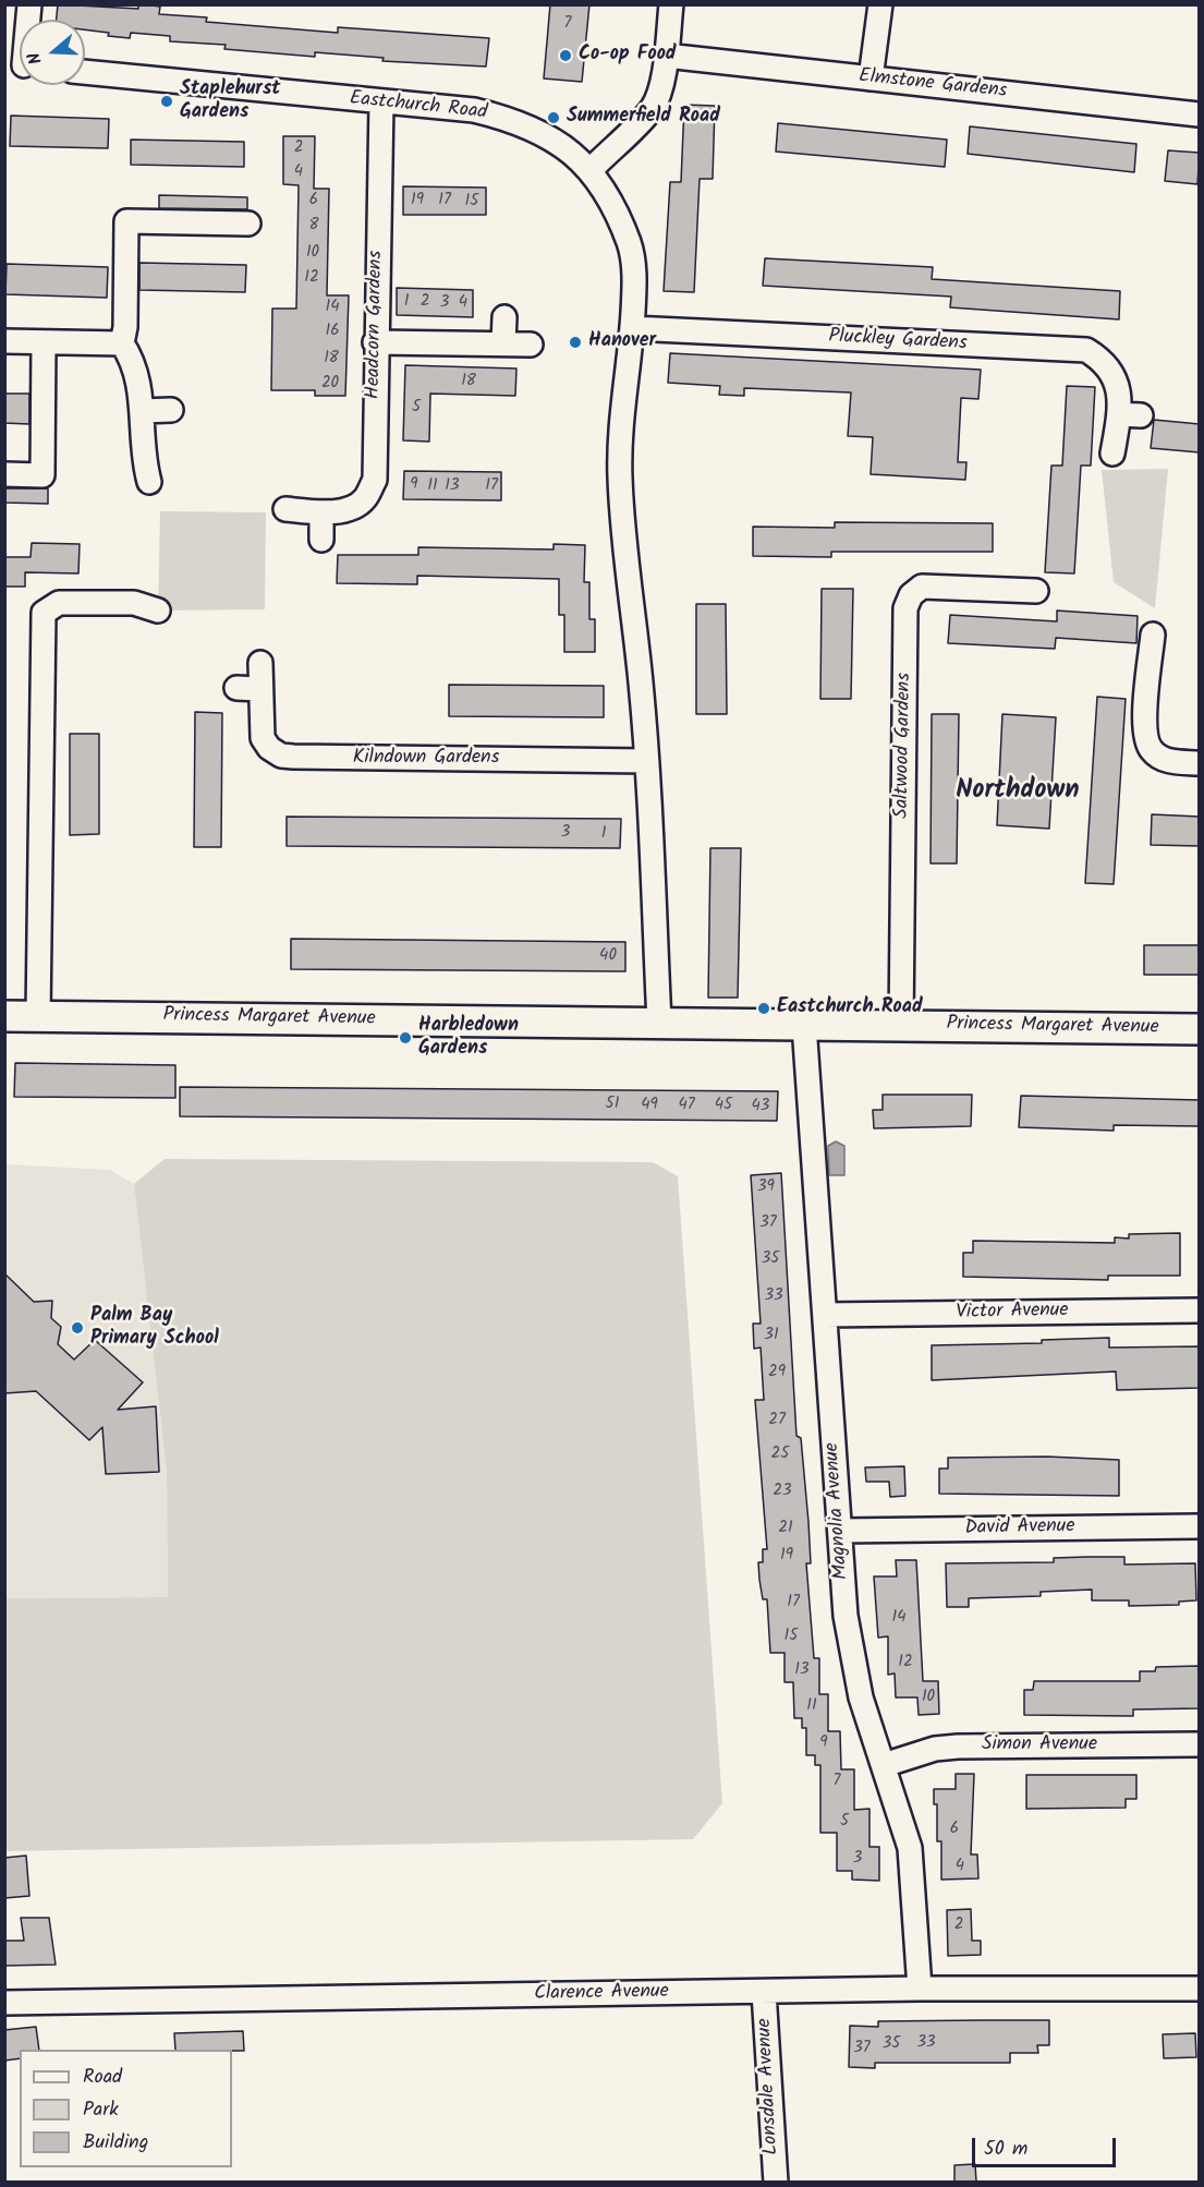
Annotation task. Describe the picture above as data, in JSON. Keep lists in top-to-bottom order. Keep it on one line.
{"streets":{"main road":["Princess Margaret Avenue"],"street":["Elmstone Gardens","Eastchurch Road","Headcorn Gardens","Pluckley Gardens","Saltwood Gardens","Kilndown Gardens","Victor Avenue","Magnolia Avenue","David Avenue","Simon Avenue","Clarence Avenue","Lonsdale Avenue"]},"crossings":[["Eastchurch Road","Headcorn Gardens"],["Eastchurch Road","Pluckley Gardens"],["Eastchurch Road","Kilndown Gardens"],["Eastchurch Road","Princess Margaret Avenue"],["Saltwood Gardens","Princess Margaret Avenue"],["Princess Margaret Avenue","Magnolia Avenue"],["Victor Avenue","Magnolia Avenue"],["Magnolia Avenue","David Avenue"],["Magnolia Avenue","Simon Avenue"],["Magnolia Avenue","Clarence Avenue"],["Clarence Avenue","Lonsdale Avenue"]],"districts":["Northdown"],"places":["Co-op Food","Staplehurst Gardens","Summerfield Road","Hanover","Eastchurch Road","Harbledown Gardens","Palm Bay Primary School"],"house_numbers":["7","2","4","6","19","17","15","8","10","12","1","2","3","4","14","16","18","18","20","5","9","11","13","17","3","1","40","51","49","47","45","43","39","37","35","33","31","29","27","25","23","21","19","17","14","15","12","13","10","11","9","7","5","6","3","4","2","33","35","37"],"legend":["Road","Park","Building"],"scale_bar":"50 m","north":"left"}
